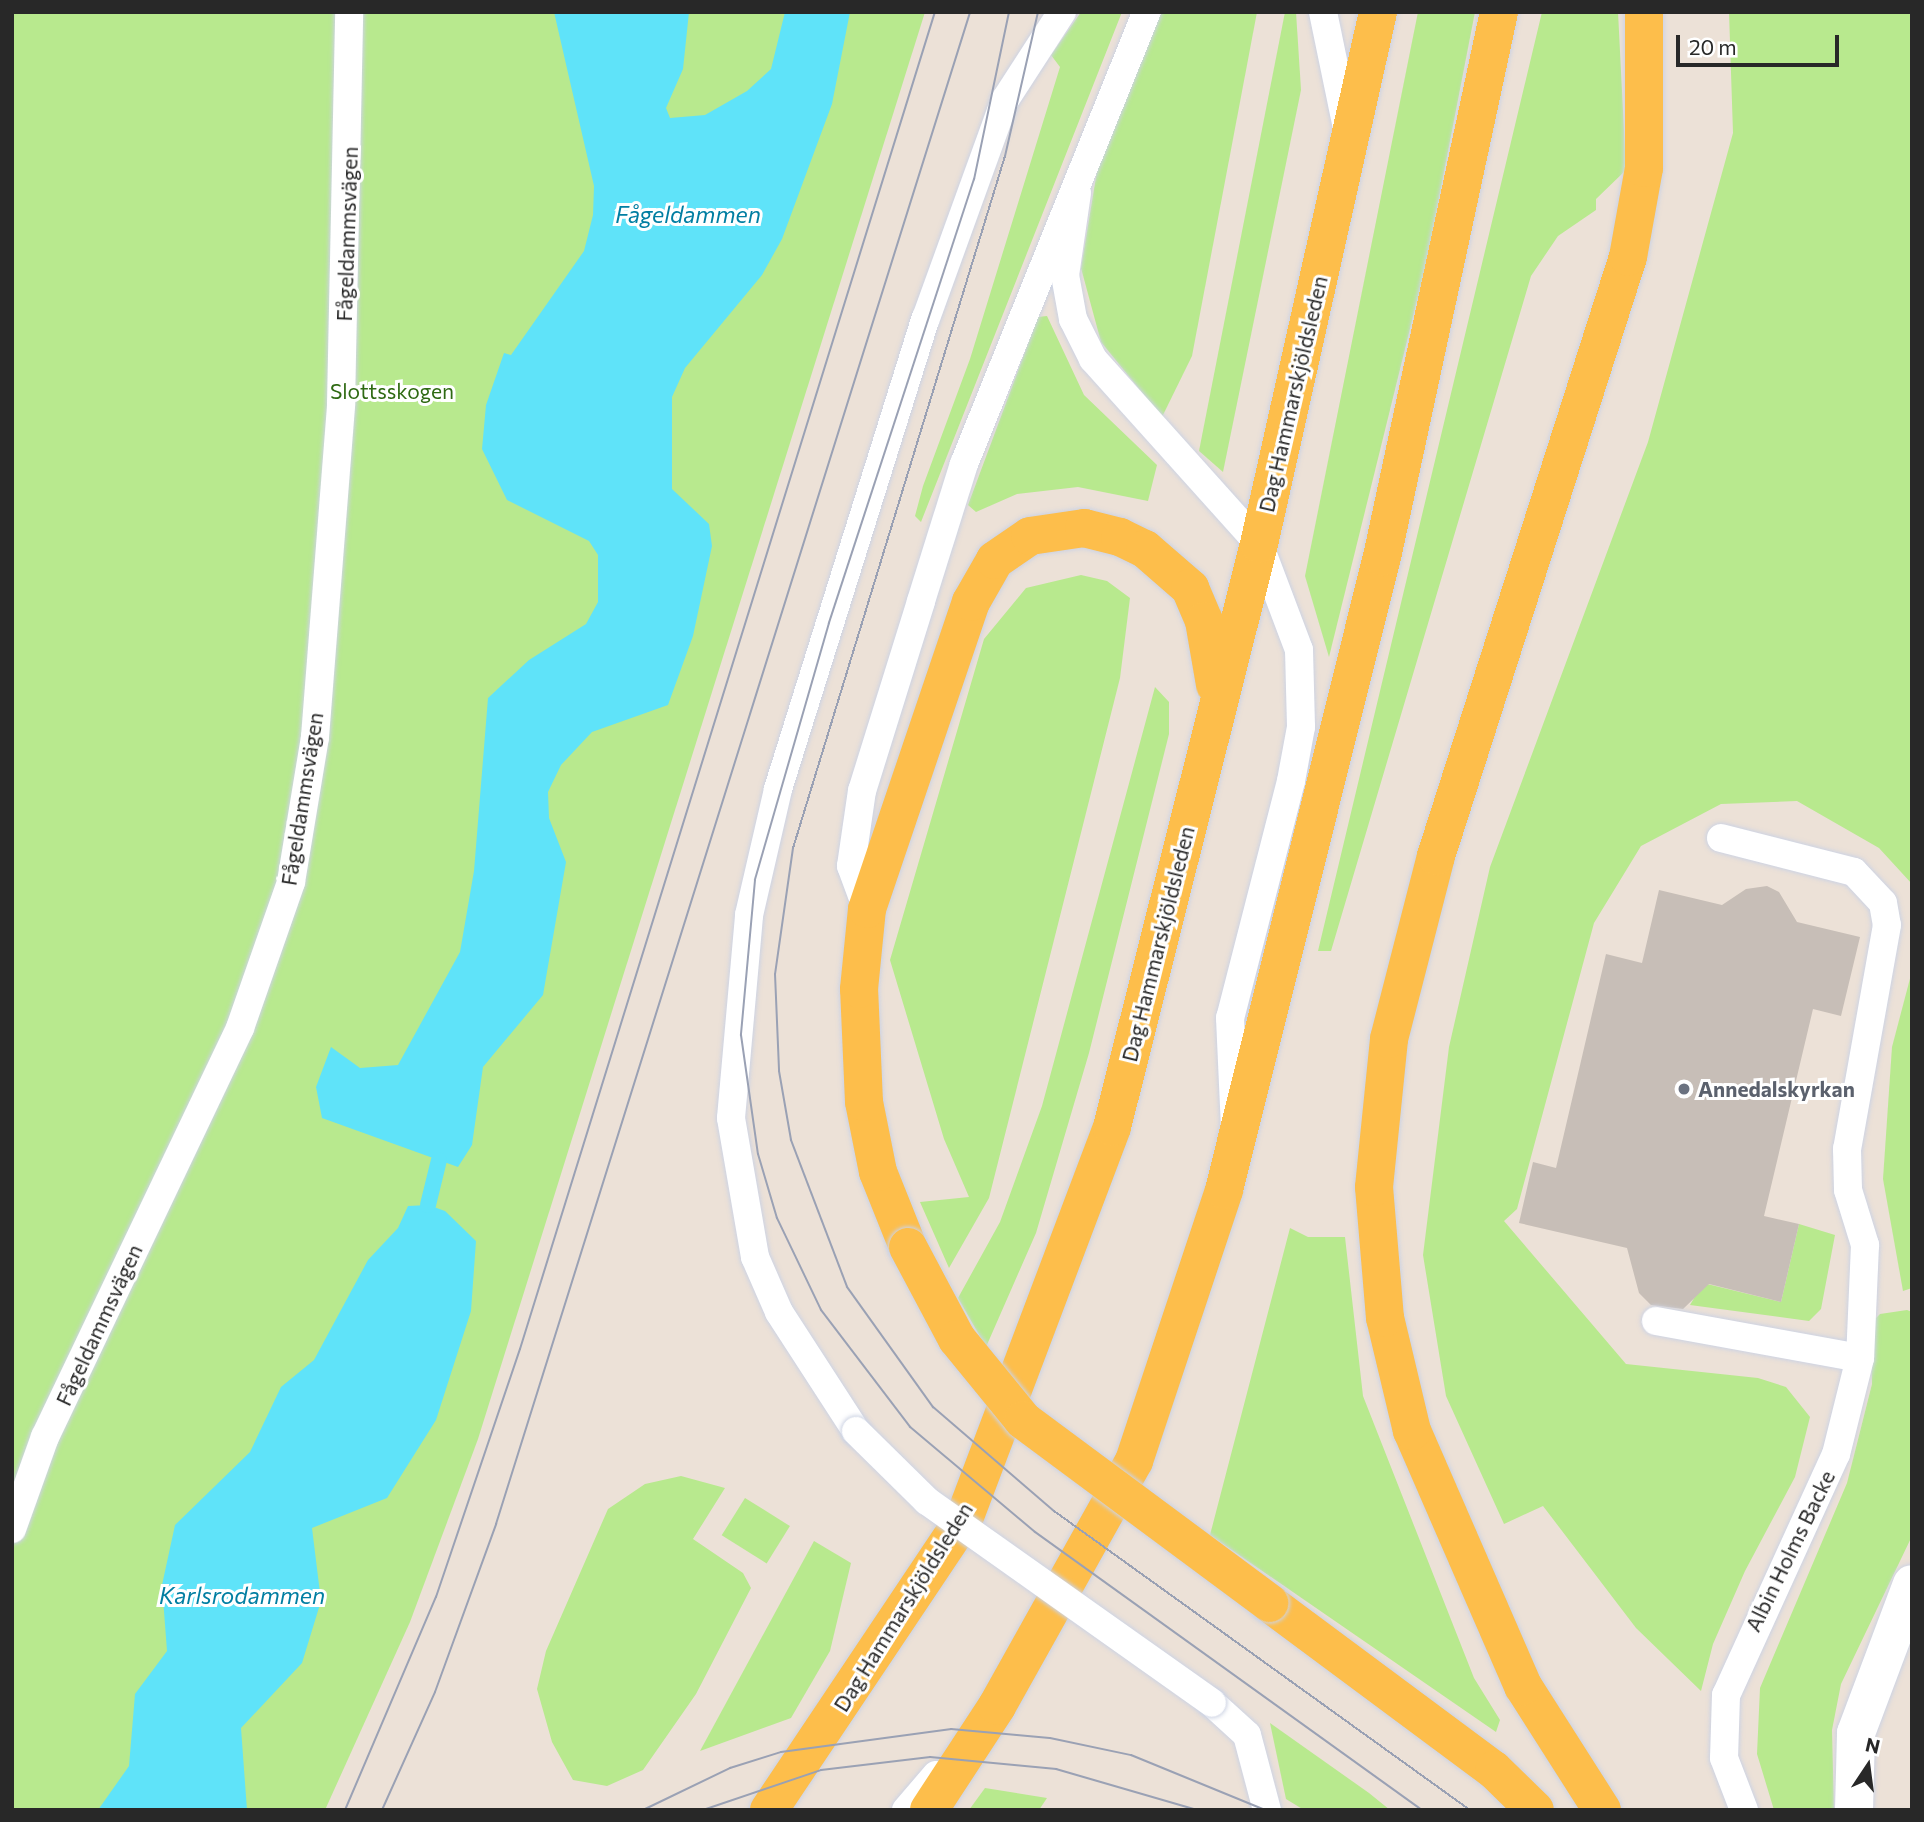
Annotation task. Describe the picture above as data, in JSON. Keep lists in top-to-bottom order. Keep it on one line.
{"streets":{"main road":["Dag Hammarskjöldsleden"],"lane":["Fågeldammsvägen","Albin Holms Backe"]},"water":["Fågeldammen","Karlsrodammen"],"parks":["Slottsskogen"],"places":["Annedalskyrkan"],"scale_bar":"20 m","north":"top"}
